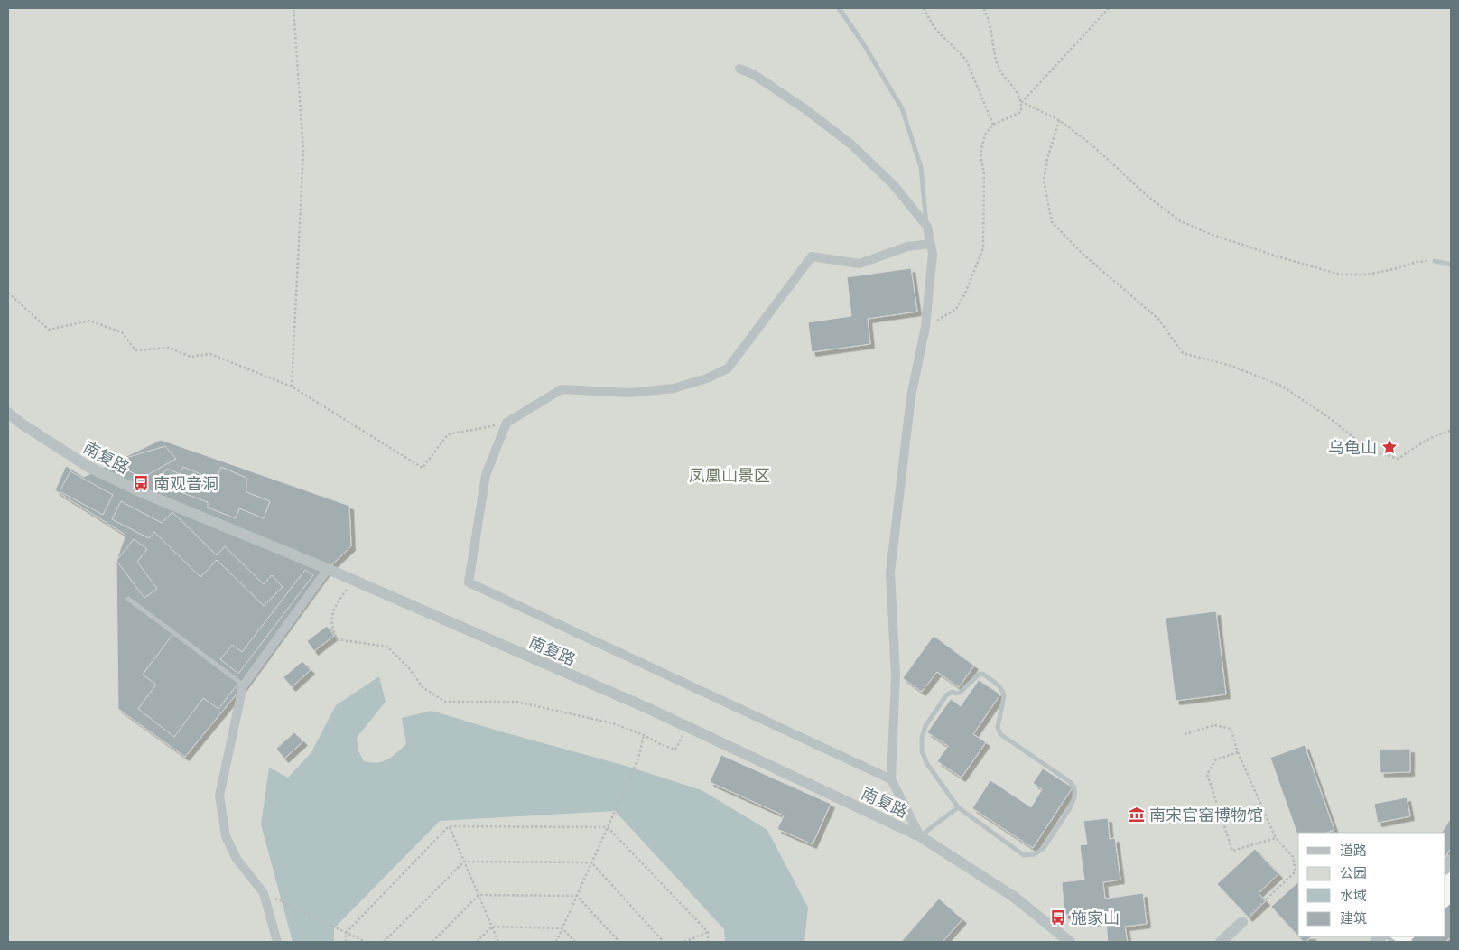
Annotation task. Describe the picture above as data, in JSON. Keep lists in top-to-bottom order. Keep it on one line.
{"streets":{"street":["南复路"]},"parks":["凤凰山景区"],"places":{"place":["乌龟山"],"bus stop":["南观音洞","施家山"],"museum":["南宋官窑博物馆"]},"legend":["道路","公园","水域","建筑"]}
